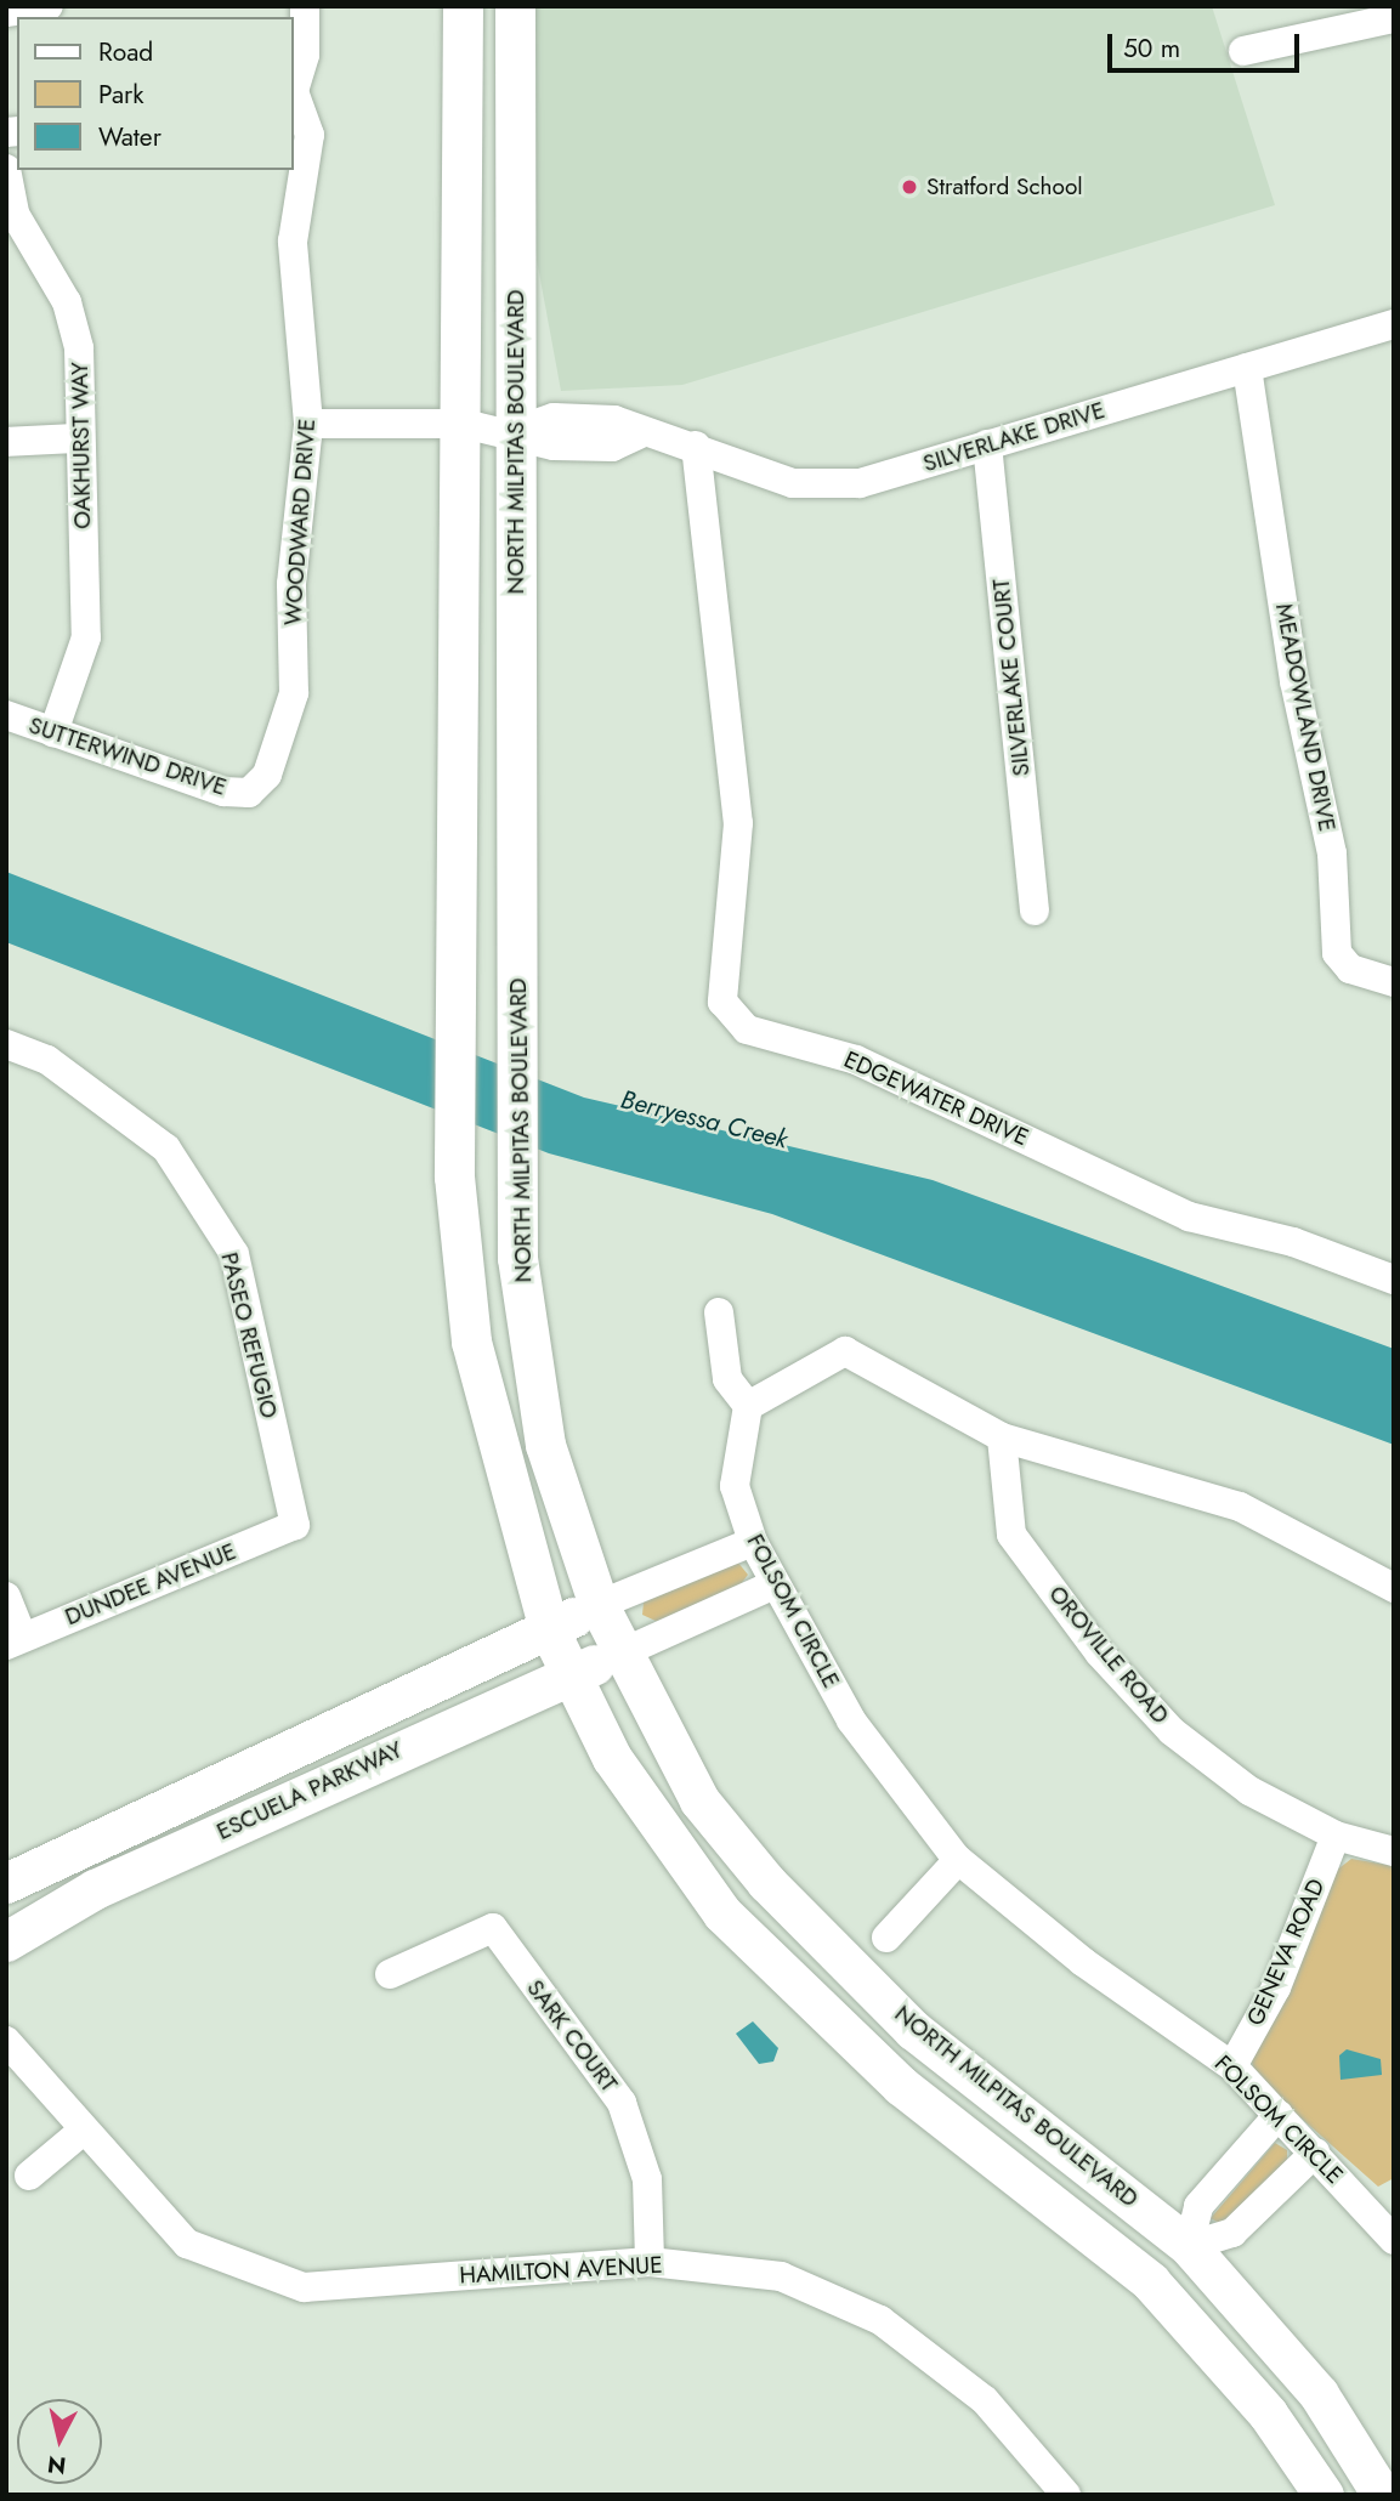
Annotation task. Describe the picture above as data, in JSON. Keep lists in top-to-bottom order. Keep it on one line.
{"streets":{"main road":["NORTH MILPITAS BOULEVARD","ESCUELA PARKWAY"],"street":["SILVERLAKE DRIVE","OAKHURST WAY","WOODWARD DRIVE","SILVERLAKE COURT","MEADOWLAND DRIVE","SUTTERWIND DRIVE","EDGEWATER DRIVE","PASEO REFUGIO","DUNDEE AVENUE","FOLSOM CIRCLE","OROVILLE ROAD","GENEVA ROAD","SARK COURT","HAMILTON AVENUE"]},"crossings":[["SILVERLAKE DRIVE","NORTH MILPITAS BOULEVARD"],["SILVERLAKE DRIVE","WOODWARD DRIVE"],["SILVERLAKE DRIVE","SILVERLAKE COURT"],["SILVERLAKE DRIVE","MEADOWLAND DRIVE"],["SILVERLAKE DRIVE","EDGEWATER DRIVE"],["NORTH MILPITAS BOULEVARD","ESCUELA PARKWAY"],["OAKHURST WAY","SUTTERWIND DRIVE"],["WOODWARD DRIVE","SUTTERWIND DRIVE"],["PASEO REFUGIO","DUNDEE AVENUE"],["FOLSOM CIRCLE","GENEVA ROAD"],["OROVILLE ROAD","GENEVA ROAD"],["SARK COURT","HAMILTON AVENUE"]],"water":["Berryessa Creek"],"places":["Stratford School"],"legend":["Road","Park","Water"],"scale_bar":"50 m","north":"bottom"}
